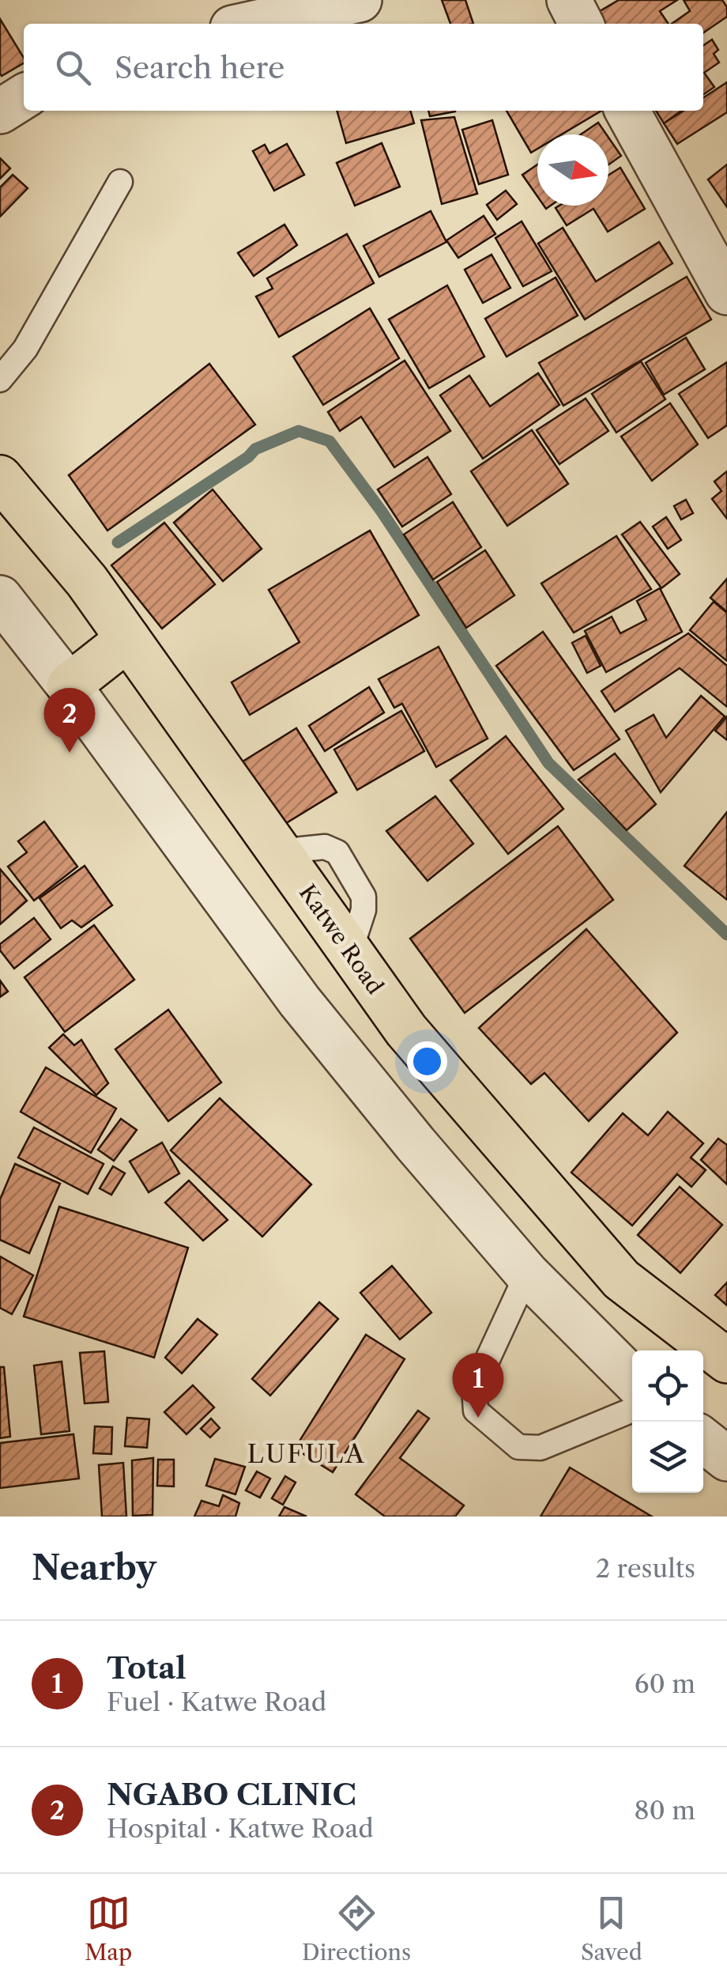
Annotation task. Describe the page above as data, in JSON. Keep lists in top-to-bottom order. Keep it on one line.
{"streets":{"highway":["Katwe Road"]},"districts":["LUFULA"],"north":"right","page":{"search":"Search here","pins":["2","1"],"heading":["Nearby","2 results"],"list":[{"mark":"1","name":"Total","note":"Fuel · Katwe Road","value":"60 m"},{"mark":"2","name":"NGABO CLINIC","note":"Hospital · Katwe Road","value":"80 m"}],"nav":["Map","Directions","Saved"]}}
